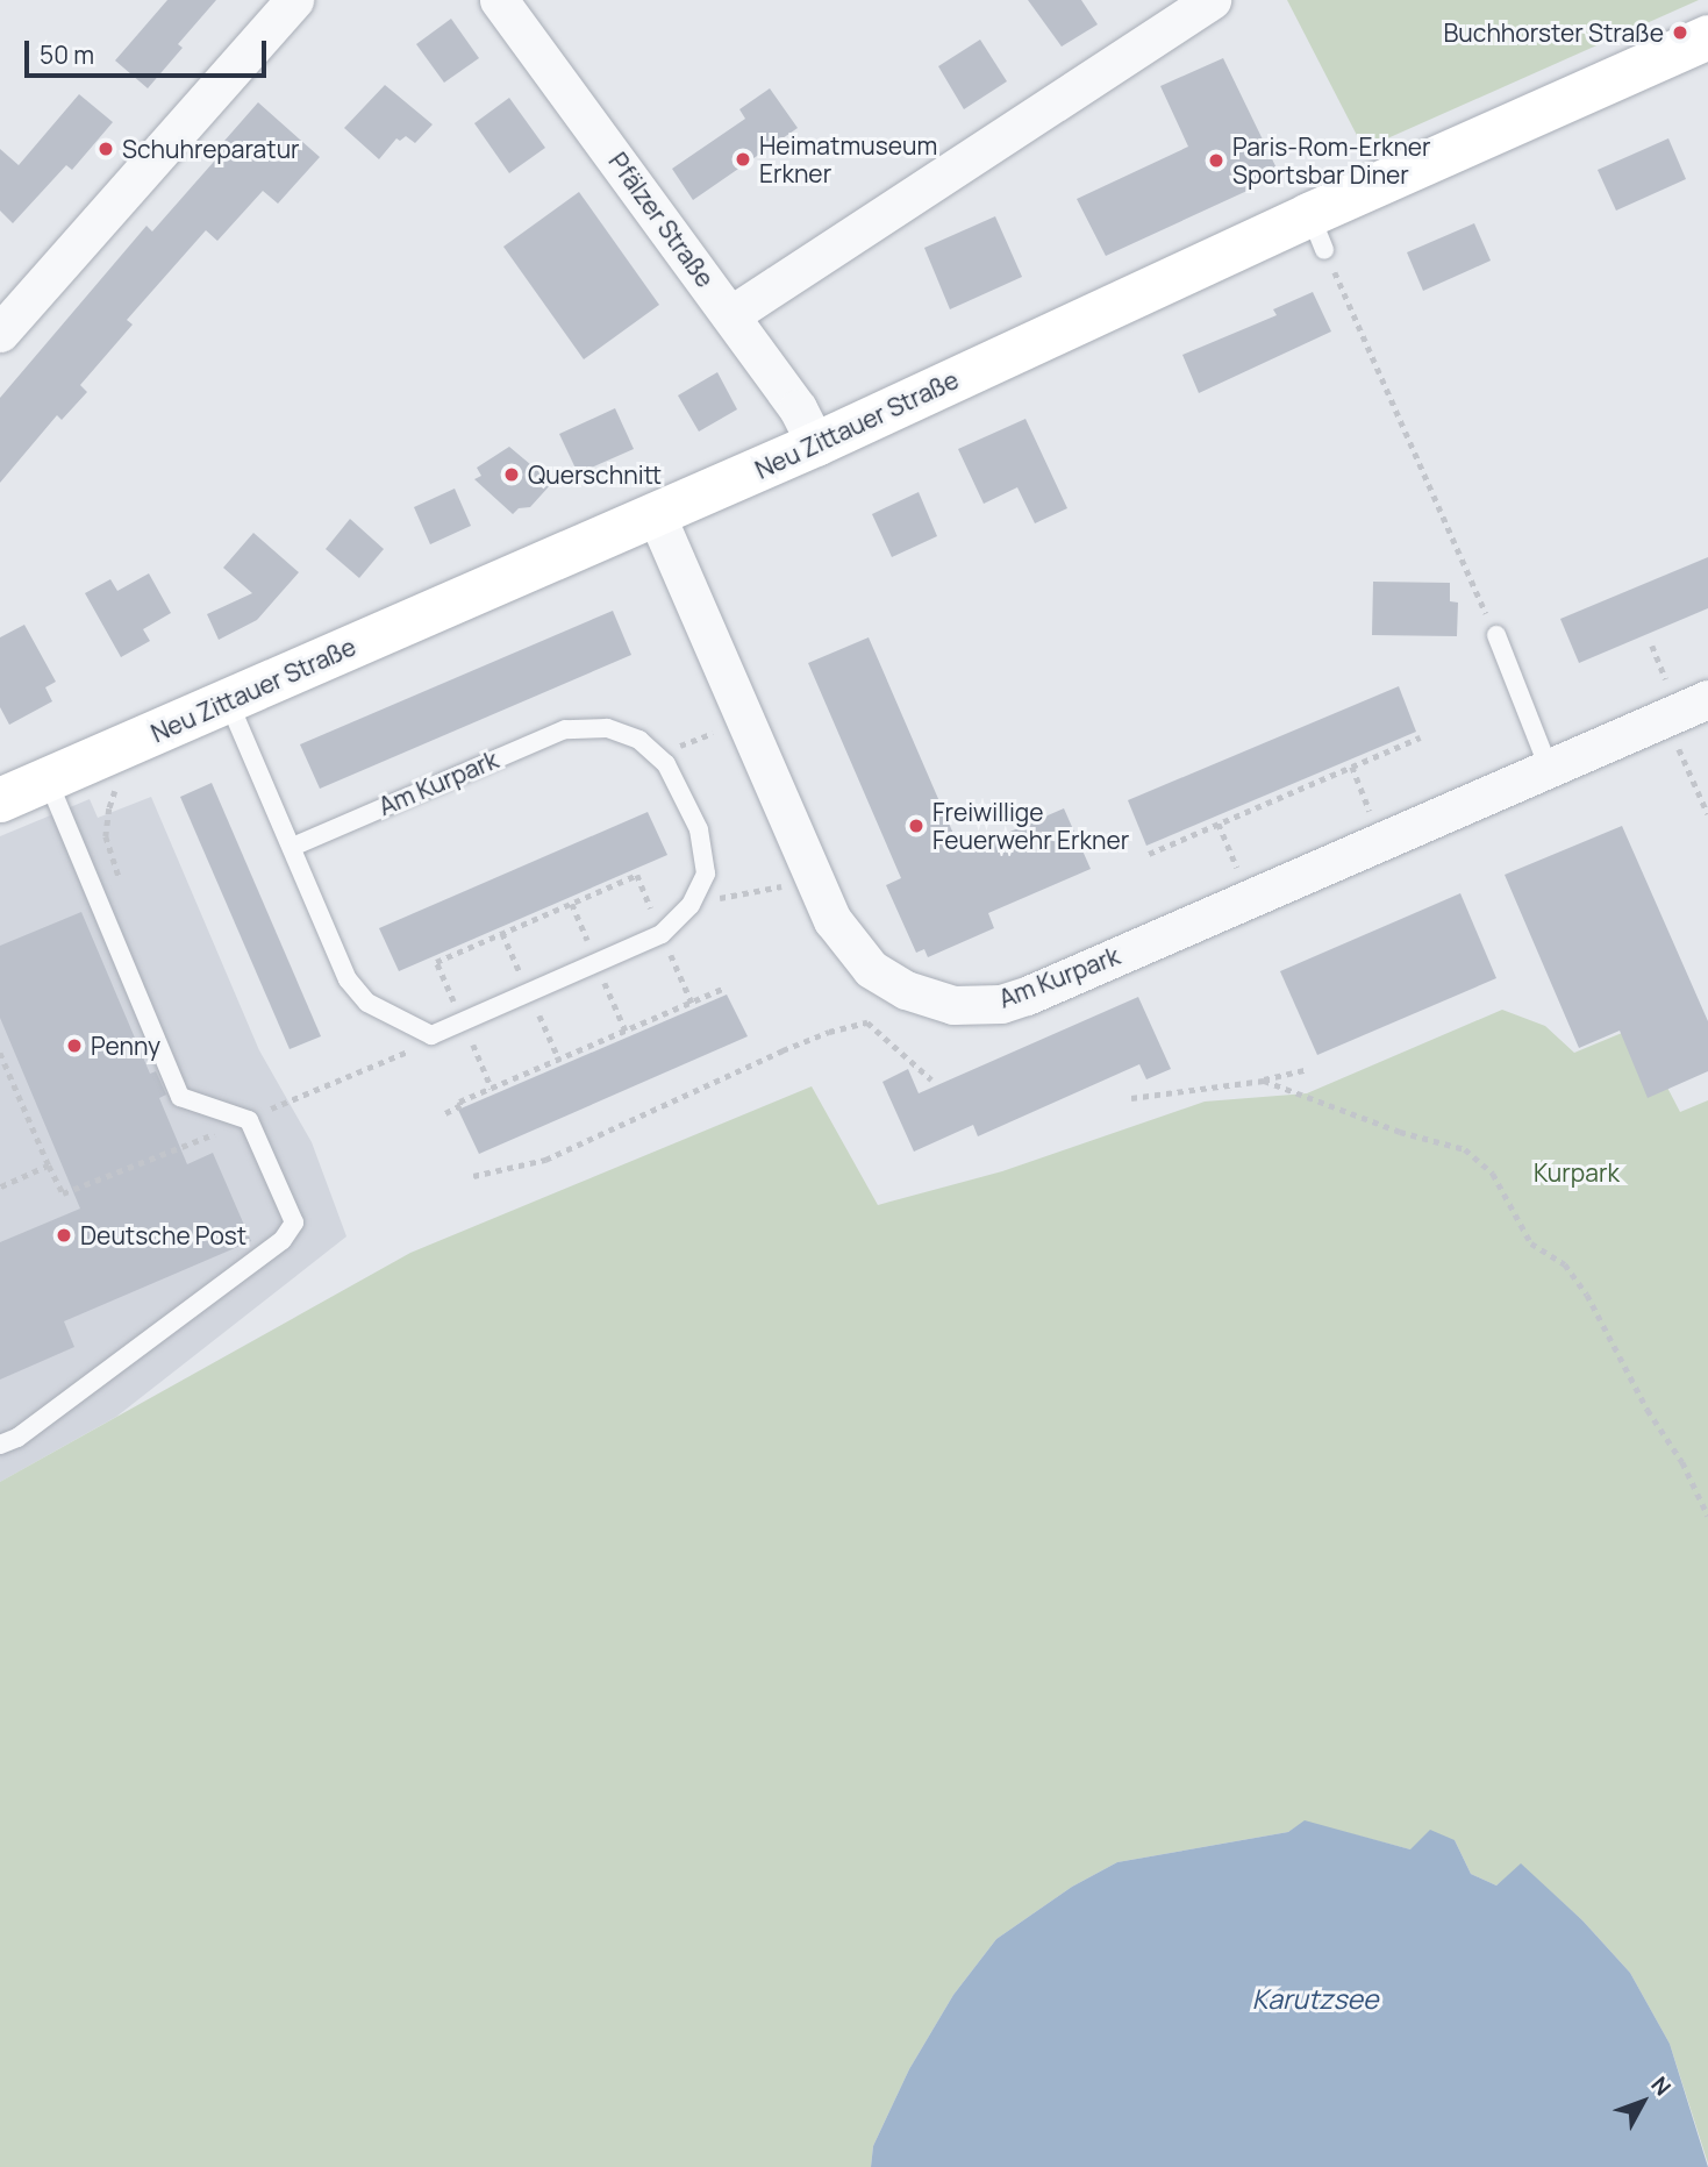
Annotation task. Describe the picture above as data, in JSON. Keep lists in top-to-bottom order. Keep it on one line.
{"streets":{"main road":["Neu Zittauer Straße"],"street":["Pfälzer Straße","Am Kurpark"]},"crossings":[["Pfälzer Straße","Neu Zittauer Straße"],["Neu Zittauer Straße","Am Kurpark"]],"water":["Karutzsee"],"parks":["Kurpark"],"places":["Buchhorster Straße","Schuhreparatur","Heimatmuseum Erkner","Paris-Rom-Erkner Sportsbar Diner","Querschnitt","Freiwillige Feuerwehr Erkner","Penny","Deutsche Post"],"scale_bar":"50 m","north":"top right"}
